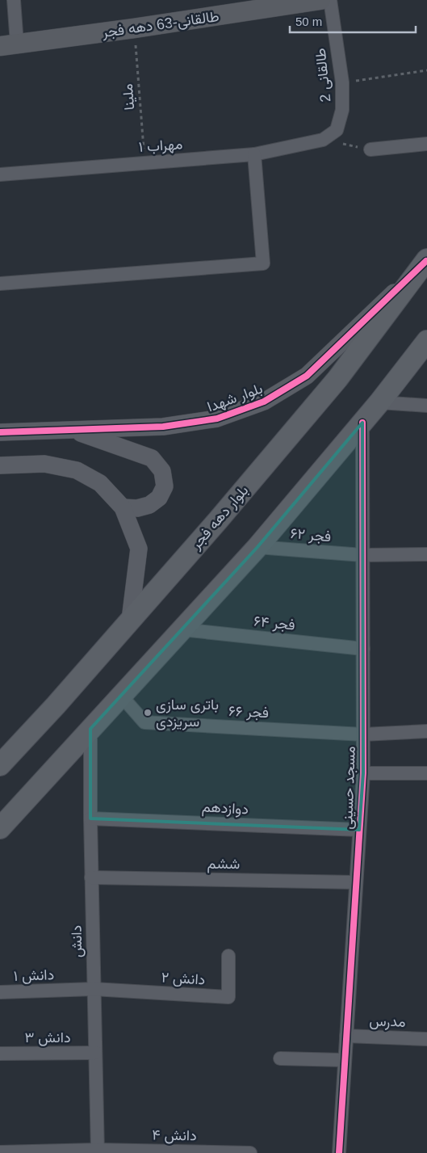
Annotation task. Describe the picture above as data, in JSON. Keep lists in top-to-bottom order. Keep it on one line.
{"streets":{"main road":["طالقانی-63 دهه فجر","بلوار دهه فجر"],"street":["طالقانی 2","مهراب ۱","بلوار شهدا","فجر ۶۲","فجر ۶۴","فجر ۶۶","مسجد حسینی","دوازدهم","ششم","دانش","دانش ۱","دانش ۲","مدرس","دانش ۳","دانش ۴"],"path":["ملینا"]},"crossings":[["طالقانی-63 دهه فجر","ملینا"],["طالقانی 2","مهراب ۱"],["ملینا","مهراب ۱"],["بلوار شهدا","بلوار دهه فجر"],["فجر ۶۲","مسجد حسینی"],["فجر ۶۴","مسجد حسینی"],["فجر ۶۶","مسجد حسینی"],["مسجد حسینی","دوازدهم"],["مسجد حسینی","ششم"],["مسجد حسینی","مدرس"],["دوازدهم","دانش"],["ششم","دانش"],["دانش","دانش ۱"],["دانش","دانش ۲"],["دانش","دانش ۳"],["دانش","دانش ۴"],["دانش ۱","دانش ۲"]],"places":["باتری سازی سریزدی"],"scale_bar":"50 m"}
